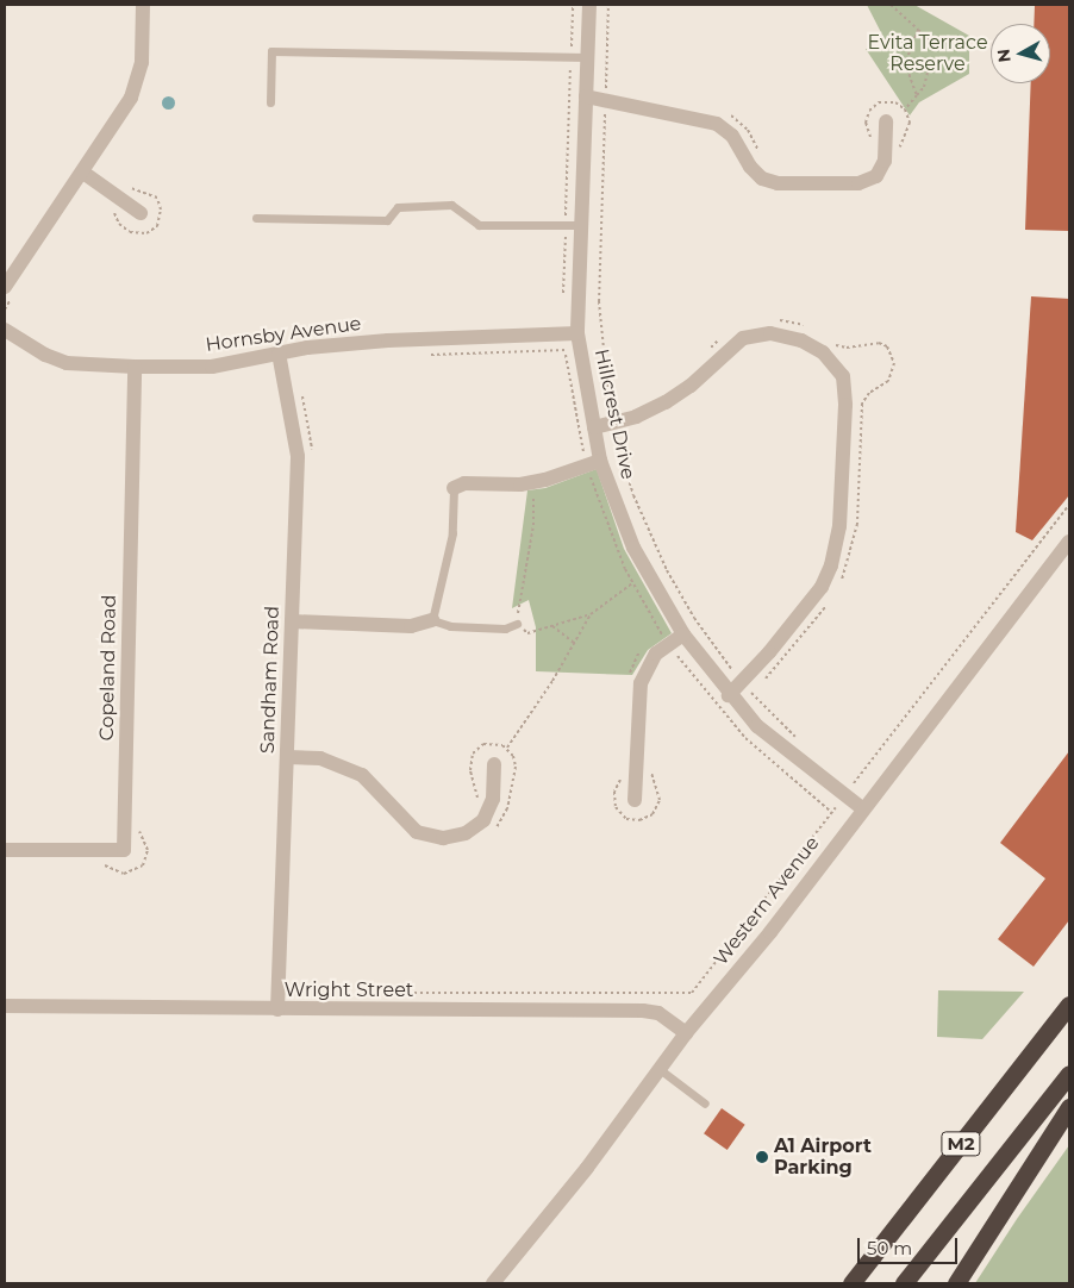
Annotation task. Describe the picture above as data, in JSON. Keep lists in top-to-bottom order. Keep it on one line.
{"streets":{"highway":["M2"],"street":["Hornsby Avenue","Hillcrest Drive","Copeland Road","Sandham Road","Western Avenue","Wright Street"]},"crossings":[["Hornsby Avenue","Hillcrest Drive"],["Hornsby Avenue","Copeland Road"],["Hornsby Avenue","Sandham Road"],["Hillcrest Drive","Western Avenue"],["Sandham Road","Wright Street"],["Western Avenue","Wright Street"]],"parks":["Evita Terrace Reserve"],"places":["A1 Airport Parking"],"scale_bar":"50 m","north":"left"}
